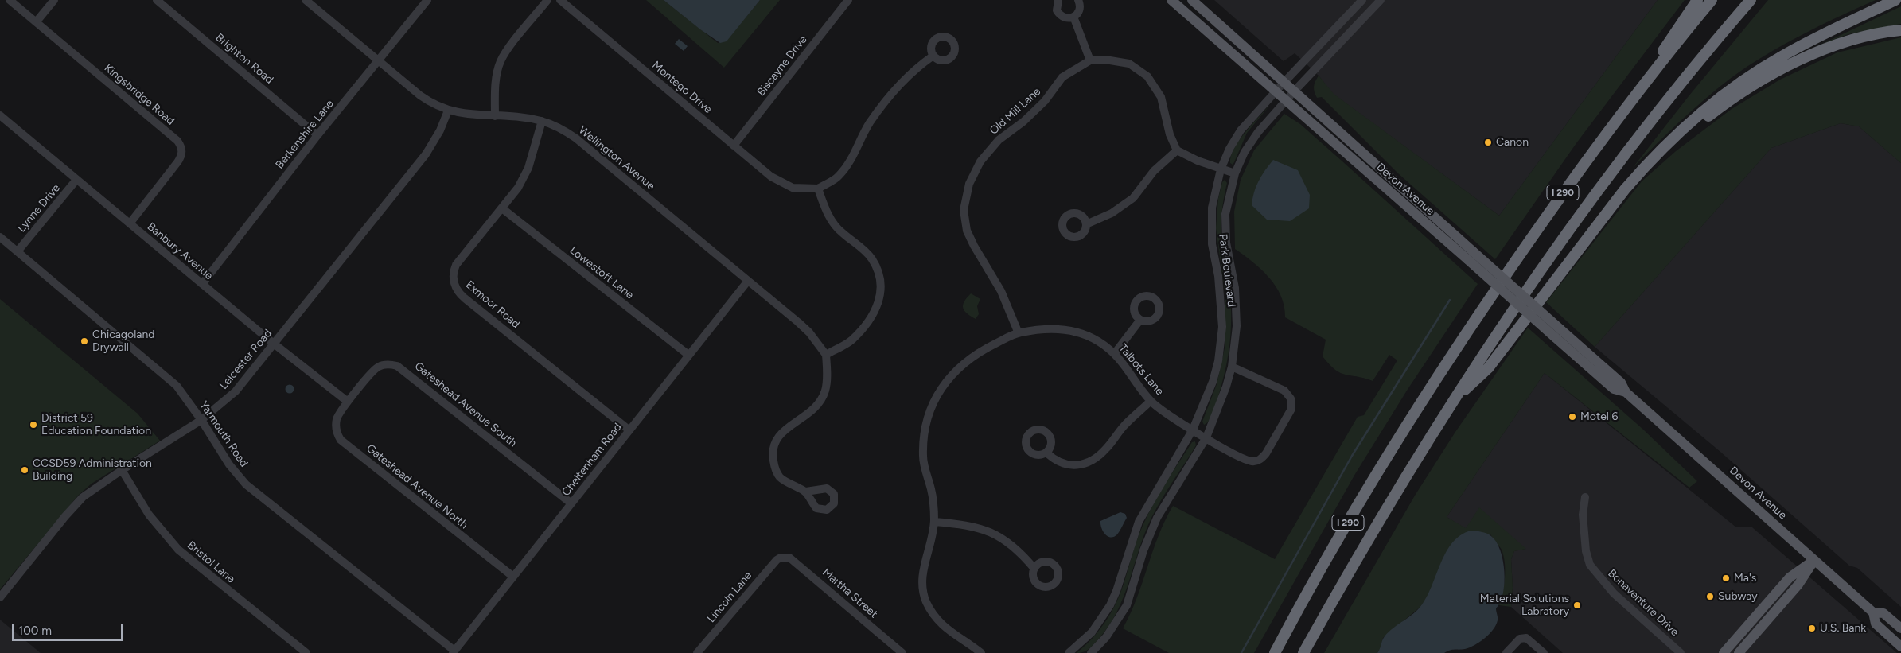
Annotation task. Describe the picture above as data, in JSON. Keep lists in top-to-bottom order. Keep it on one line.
{"streets":{"highway":["I 290"],"main road":["Devon Avenue"],"street":["Brighton Road","Biscayne Drive","Montego Drive","Kingsbridge Road","Old Mill Lane","Berkenshire Lane","Wellington Avenue","Lynne Drive","Banbury Avenue","Park Boulevard","Lowestoft Lane","Exmoor Road","Leicester Road","Talbots Lane","Gateshead Avenue South","Yarmouth Road","Cheltenham Road","Gateshead Avenue North","Bristol Lane","Martha Street","Lincoln Lane","Bonaventure Drive"]},"crossings":[["Brighton Road","Berkenshire Lane"],["Biscayne Drive","Montego Drive"],["Kingsbridge Road","Banbury Avenue"],["Old Mill Lane","Talbots Lane"],["Berkenshire Lane","Wellington Avenue"],["Berkenshire Lane","Banbury Avenue"],["Wellington Avenue","Exmoor Road"],["Wellington Avenue","Leicester Road"],["Wellington Avenue","Cheltenham Road"],["Devon Avenue","Park Boulevard"],["Lynne Drive","Banbury Avenue"],["Lynne Drive","Yarmouth Road"],["Banbury Avenue","Leicester Road"],["Banbury Avenue","Gateshead Avenue South"],["Banbury Avenue","Gateshead Avenue North"],["Park Boulevard","Talbots Lane"],["Lowestoft Lane","Exmoor Road"],["Lowestoft Lane","Cheltenham Road"],["Exmoor Road","Cheltenham Road"],["Leicester Road","Yarmouth Road"],["Leicester Road","Bristol Lane"],["Gateshead Avenue South","Cheltenham Road"],["Gateshead Avenue South","Gateshead Avenue North"],["Yarmouth Road","Cheltenham Road"],["Cheltenham Road","Gateshead Avenue North"],["Martha Street","Lincoln Lane"]],"places":["Canon","Chicagoland Drywall","Motel 6","District 59 Education Foundation","CCSD59 Administration Building","Ma's","Subway","Material Solutions Labratory","U.S. Bank"],"scale_bar":"100 m"}
